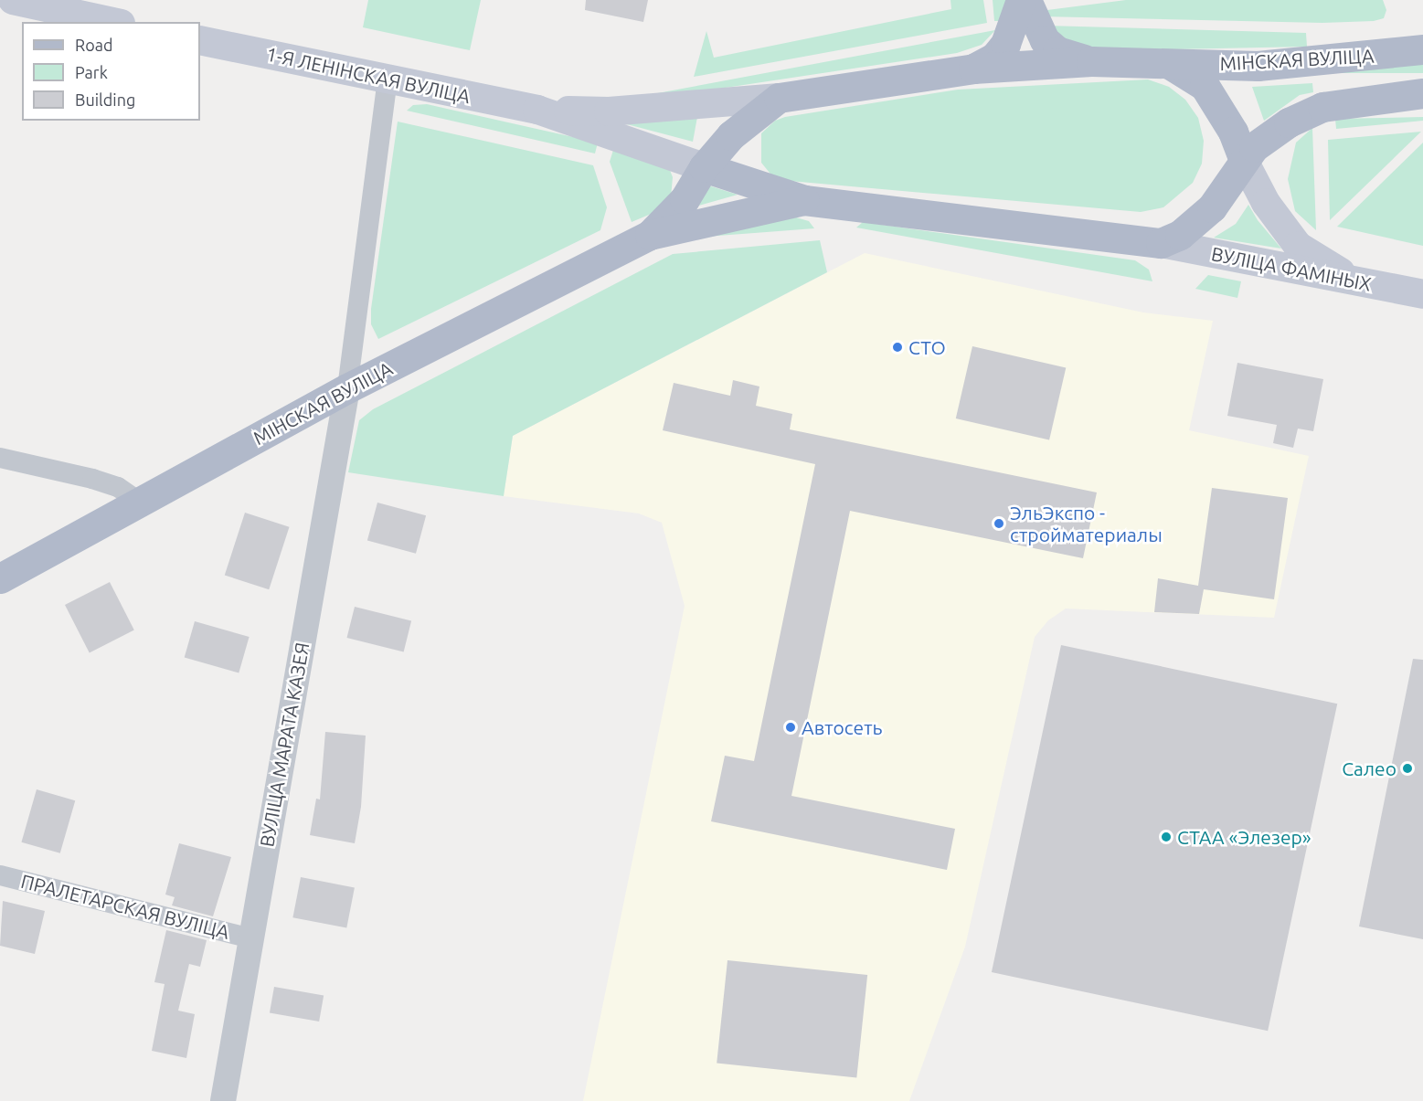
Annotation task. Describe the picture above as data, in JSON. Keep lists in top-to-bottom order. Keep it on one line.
{"streets":{"main road":["МІНСКАЯ ВУЛІЦА","1-Я ЛЕНІНСКАЯ ВУЛІЦА","ВУЛІЦА ФАМІНЫХ"],"street":["ВУЛІЦА МАРАТА КАЗЕЯ","ПРАЛЕТАРСКАЯ ВУЛІЦА"]},"crossings":[["МІНСКАЯ ВУЛІЦА","ВУЛІЦА МАРАТА КАЗЕЯ"],["ВУЛІЦА МАРАТА КАЗЕЯ","ПРАЛЕТАРСКАЯ ВУЛІЦА"]],"places":["СТО","ЭльЭкспо - стройматериалы","Автосеть","Салео","СТАА «Элезер»"],"legend":["Road","Park","Building"]}
